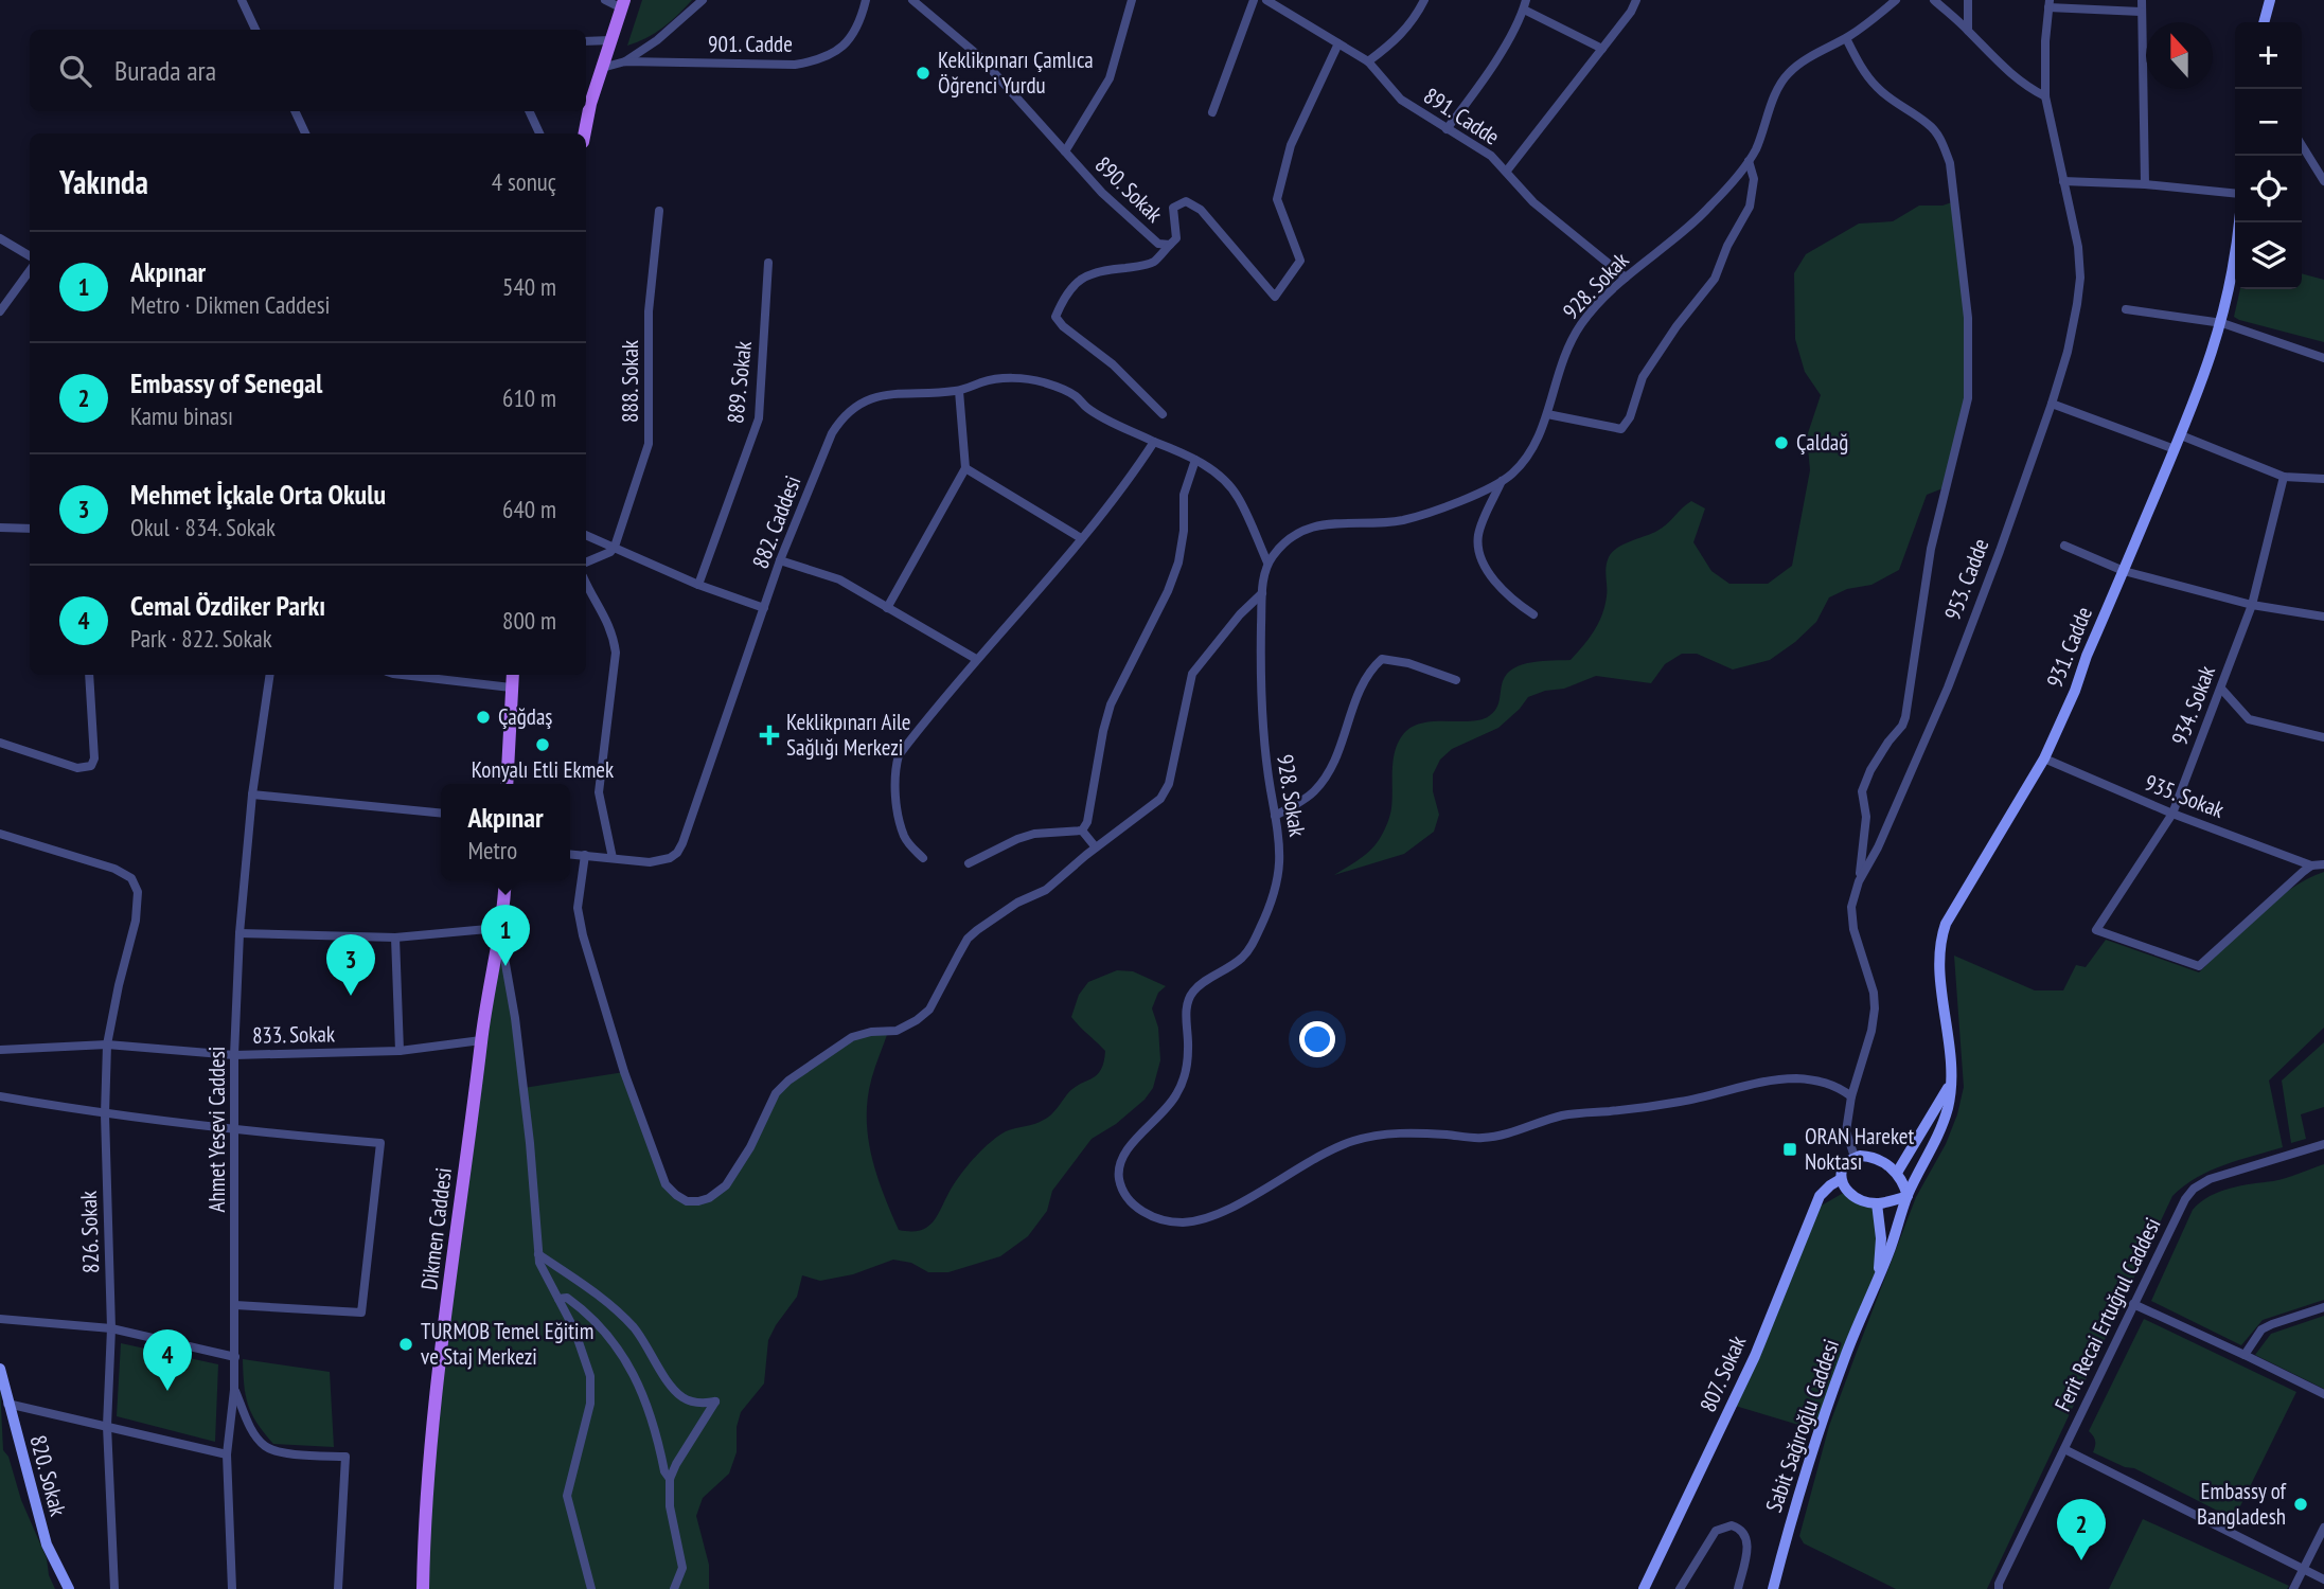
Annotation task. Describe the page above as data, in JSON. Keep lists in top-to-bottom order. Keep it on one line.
{"streets":{"main road":["931. Cadde","Dikmen Caddesi","807. Sokak","Sabit Sağıroğlu Caddesi","820. Sokak"],"street":["901. Cadde","891. Cadde","890. Sokak","928. Sokak","888. Sokak","889. Sokak","882. Caddesi","953. Cadde","934. Sokak","935. Sokak","833. Sokak","Ahmet Yesevi Caddesi","826. Sokak","Ferit Recai Ertuğrul Caddesi"]},"crossings":[["891. Cadde","890. Sokak"],["891. Cadde","928. Sokak"],["928. Sokak","882. Caddesi"],["928. Sokak","953. Cadde"],["953. Cadde","931. Cadde"],["953. Cadde","807. Sokak"],["953. Cadde","Sabit Sağıroğlu Caddesi"],["931. Cadde","935. Sokak"],["931. Cadde","807. Sokak"],["931. Cadde","Sabit Sağıroğlu Caddesi"],["934. Sokak","935. Sokak"],["833. Sokak","Ahmet Yesevi Caddesi"],["833. Sokak","Dikmen Caddesi"],["833. Sokak","826. Sokak"],["807. Sokak","Sabit Sağıroğlu Caddesi"]],"places":{"other":["Keklikpınarı Çamlıca Öğrenci Yurdu","Çaldağ","Çağdaş","Konyalı Etli Ekmek","TURMOB Temel Eğitim ve Staj Merkezi","Embassy of Bangladesh"],"health":["Keklikpınarı Aile Sağlığı Merkezi"],"transit":["ORAN Hareket Noktası"]},"north":"top","page":{"map_buttons":["+","−"],"search":"Burada ara","heading":["Yakında","4 sonuç"],"list":[{"mark":"1","name":"Akpınar","note":"Metro · Dikmen Caddesi","value":"540 m"},{"mark":"2","name":"Embassy of Senegal","note":"Kamu binası","value":"610 m"},{"mark":"3","name":"Mehmet İçkale Orta Okulu","note":"Okul · 834. Sokak","value":"640 m"},{"mark":"4","name":"Cemal Özdiker Parkı","note":"Park · 822. Sokak","value":"800 m"}],"popup":["Akpınar","Metro"],"pins":["1","3","4","2"]}}
